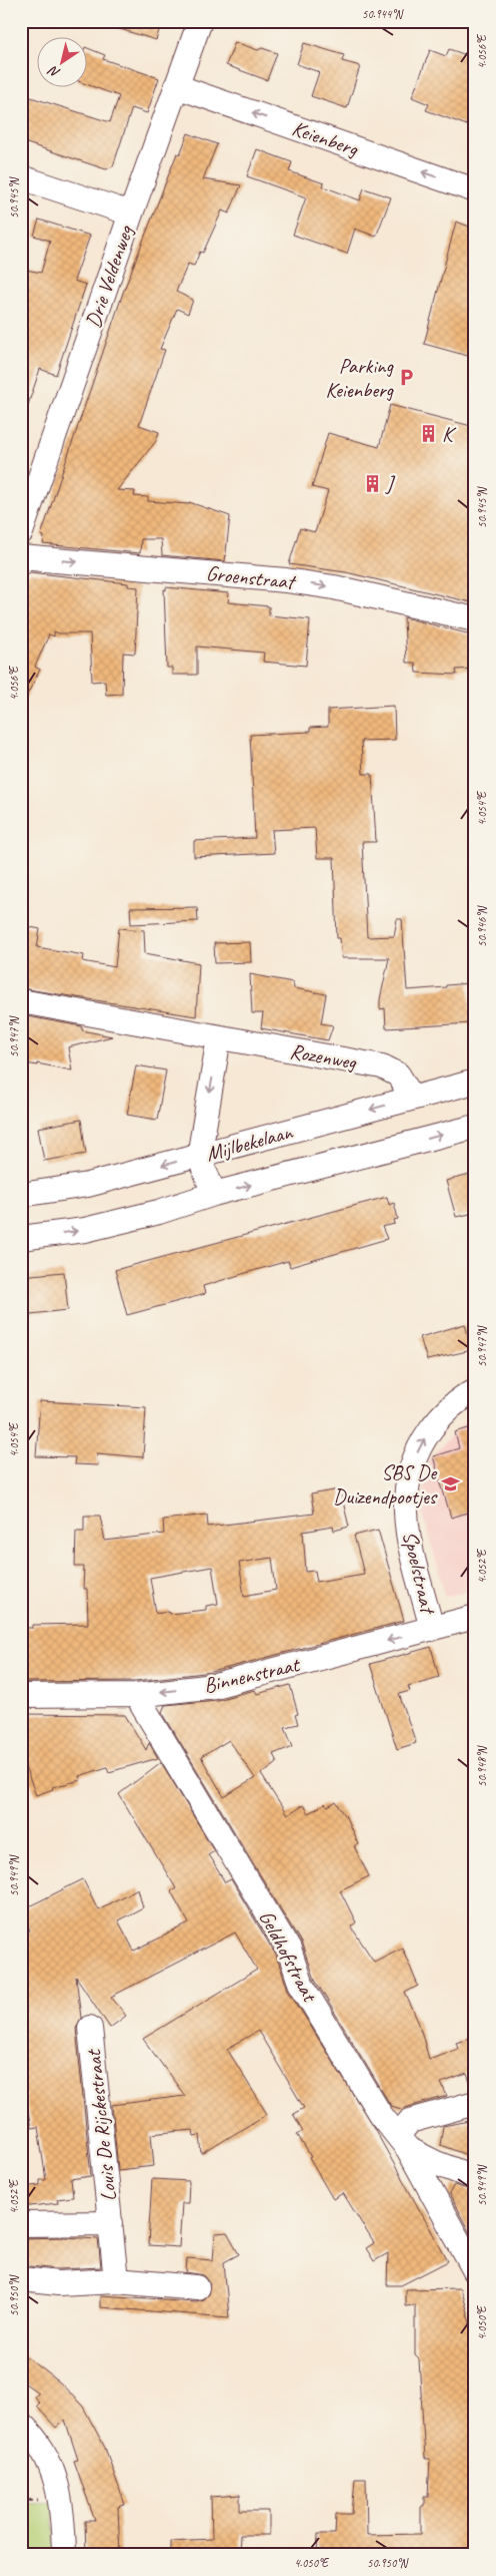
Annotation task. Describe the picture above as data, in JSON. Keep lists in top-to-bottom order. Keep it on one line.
{"streets":{"street":["Keienberg","Drie Veldenweg","Groenstraat","Rozenweg","Mijlbekelaan","Spoelstraat","Binnenstraat","Geldhofstraat","Louis De Rijckestraat"]},"crossings":[["Keienberg","Drie Veldenweg"],["Rozenweg","Mijlbekelaan"],["Spoelstraat","Binnenstraat"],["Binnenstraat","Geldhofstraat"]],"one_way":["Keienberg","Groenstraat","Spoelstraat","Binnenstraat"],"places":{"parking":["Parking Keienberg"],"building":["K","J"],"school or university":["SBS De Duizendpootjes"]},"north":"bottom left","coordinates":["50.944°N","4.056°E","50.945°N","4.054°E","50.946°N","50.947°N","4.052°E","50.948°N","50.949°N","50.950°N","4.050°E"]}
